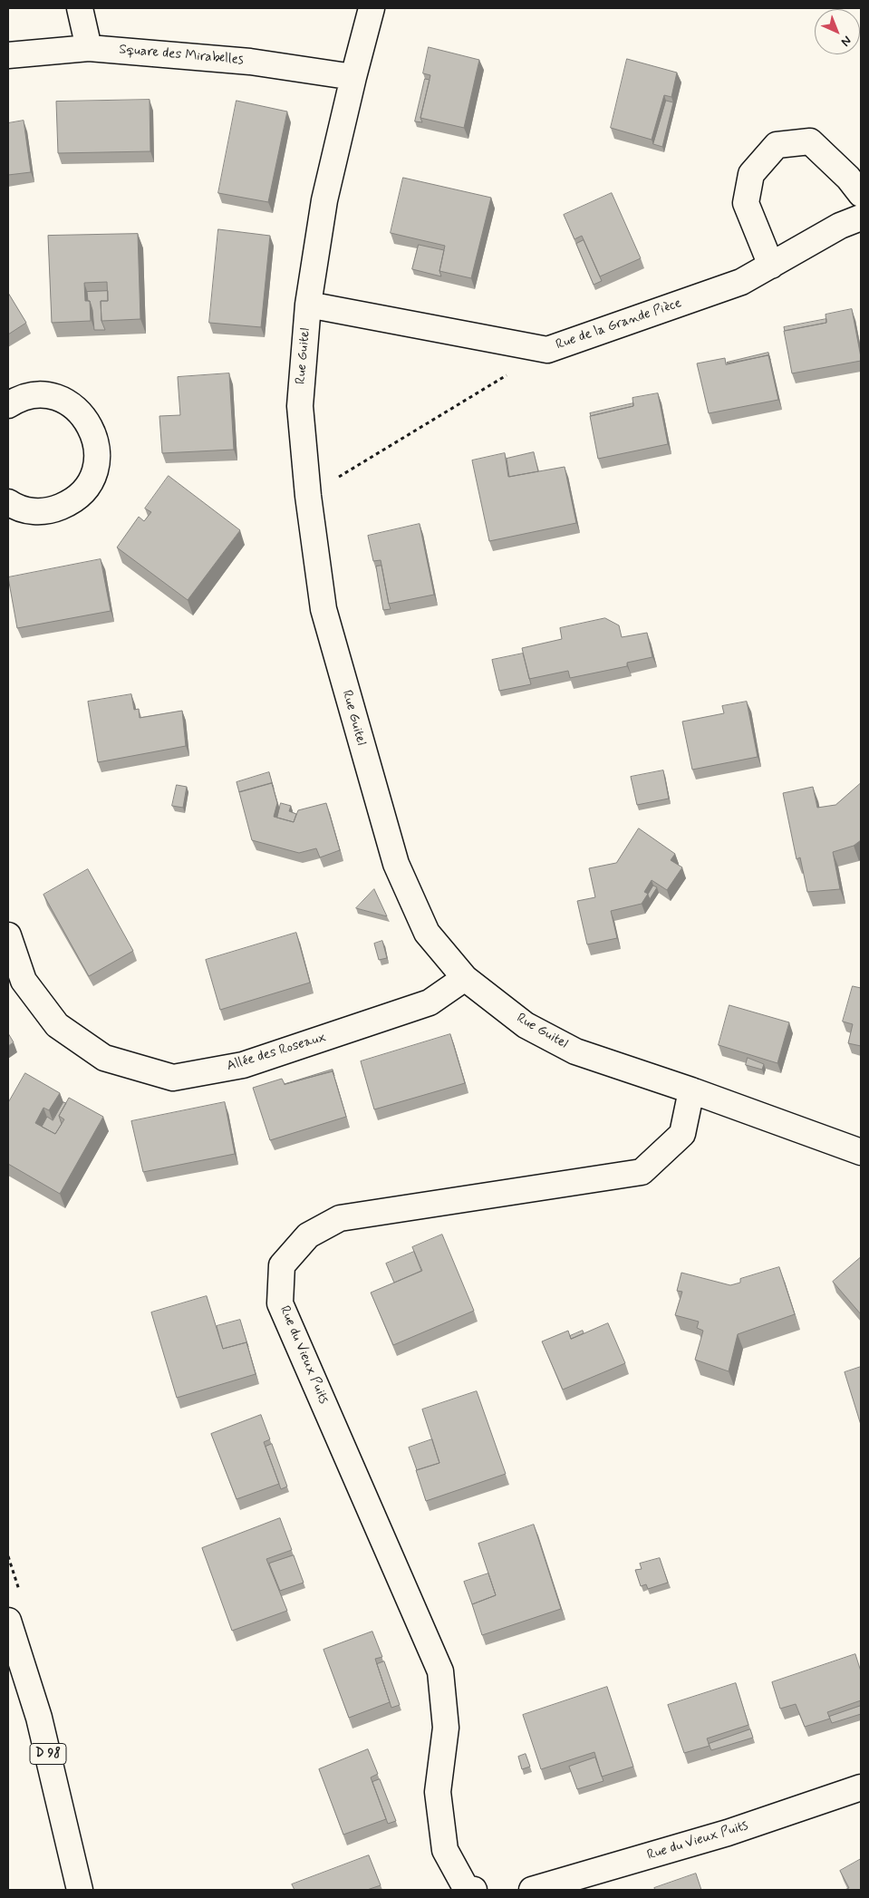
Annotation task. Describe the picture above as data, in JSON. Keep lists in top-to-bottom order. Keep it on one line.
{"streets":{"street":["Square des Mirabelles","Rue de la Grande Pièce","Rue Guitel","Allée des Roseaux","Rue du Vieux Puits","D 98"]},"crossings":[["Square des Mirabelles","Rue Guitel"],["Rue de la Grande Pièce","Rue Guitel"],["Rue Guitel","Allée des Roseaux"],["Rue Guitel","Rue du Vieux Puits"]],"north":"bottom right"}
